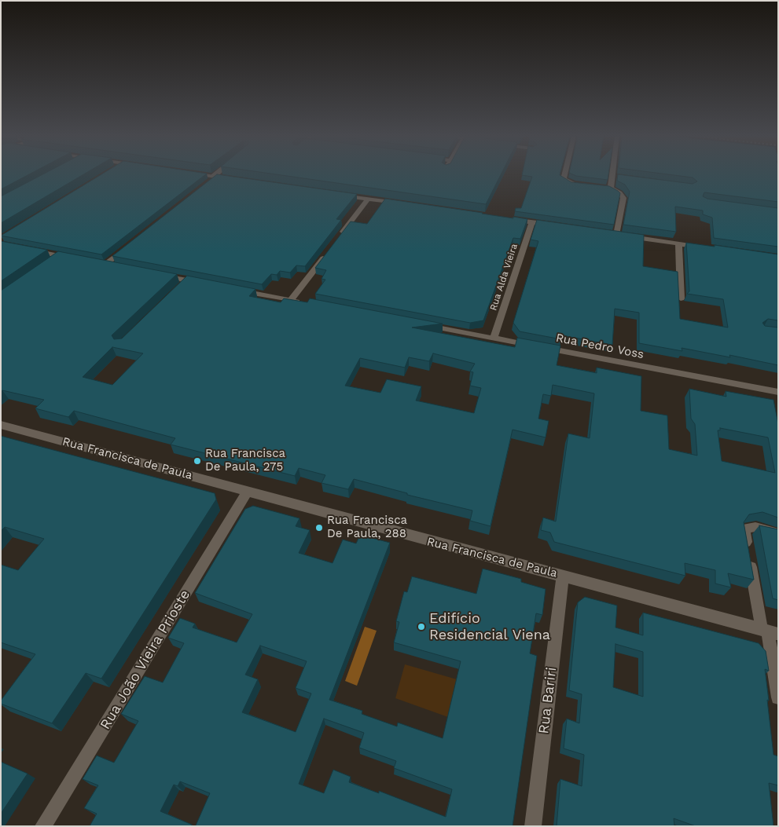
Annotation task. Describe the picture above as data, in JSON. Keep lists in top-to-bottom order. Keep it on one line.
{"streets":{"street":["Rua Alda Vieira","Rua Pedro Voss","Rua Francisca de Paula","Rua João Vieira Prioste","Rua Bariri"]},"crossings":[["Rua Alda Vieira","Rua Pedro Voss"],["Rua Francisca de Paula","Rua João Vieira Prioste"],["Rua Francisca de Paula","Rua Bariri"]],"places":["Rua Francisca De Paula, 275","Rua Francisca De Paula, 288","Edifício Residencial Viena"]}
